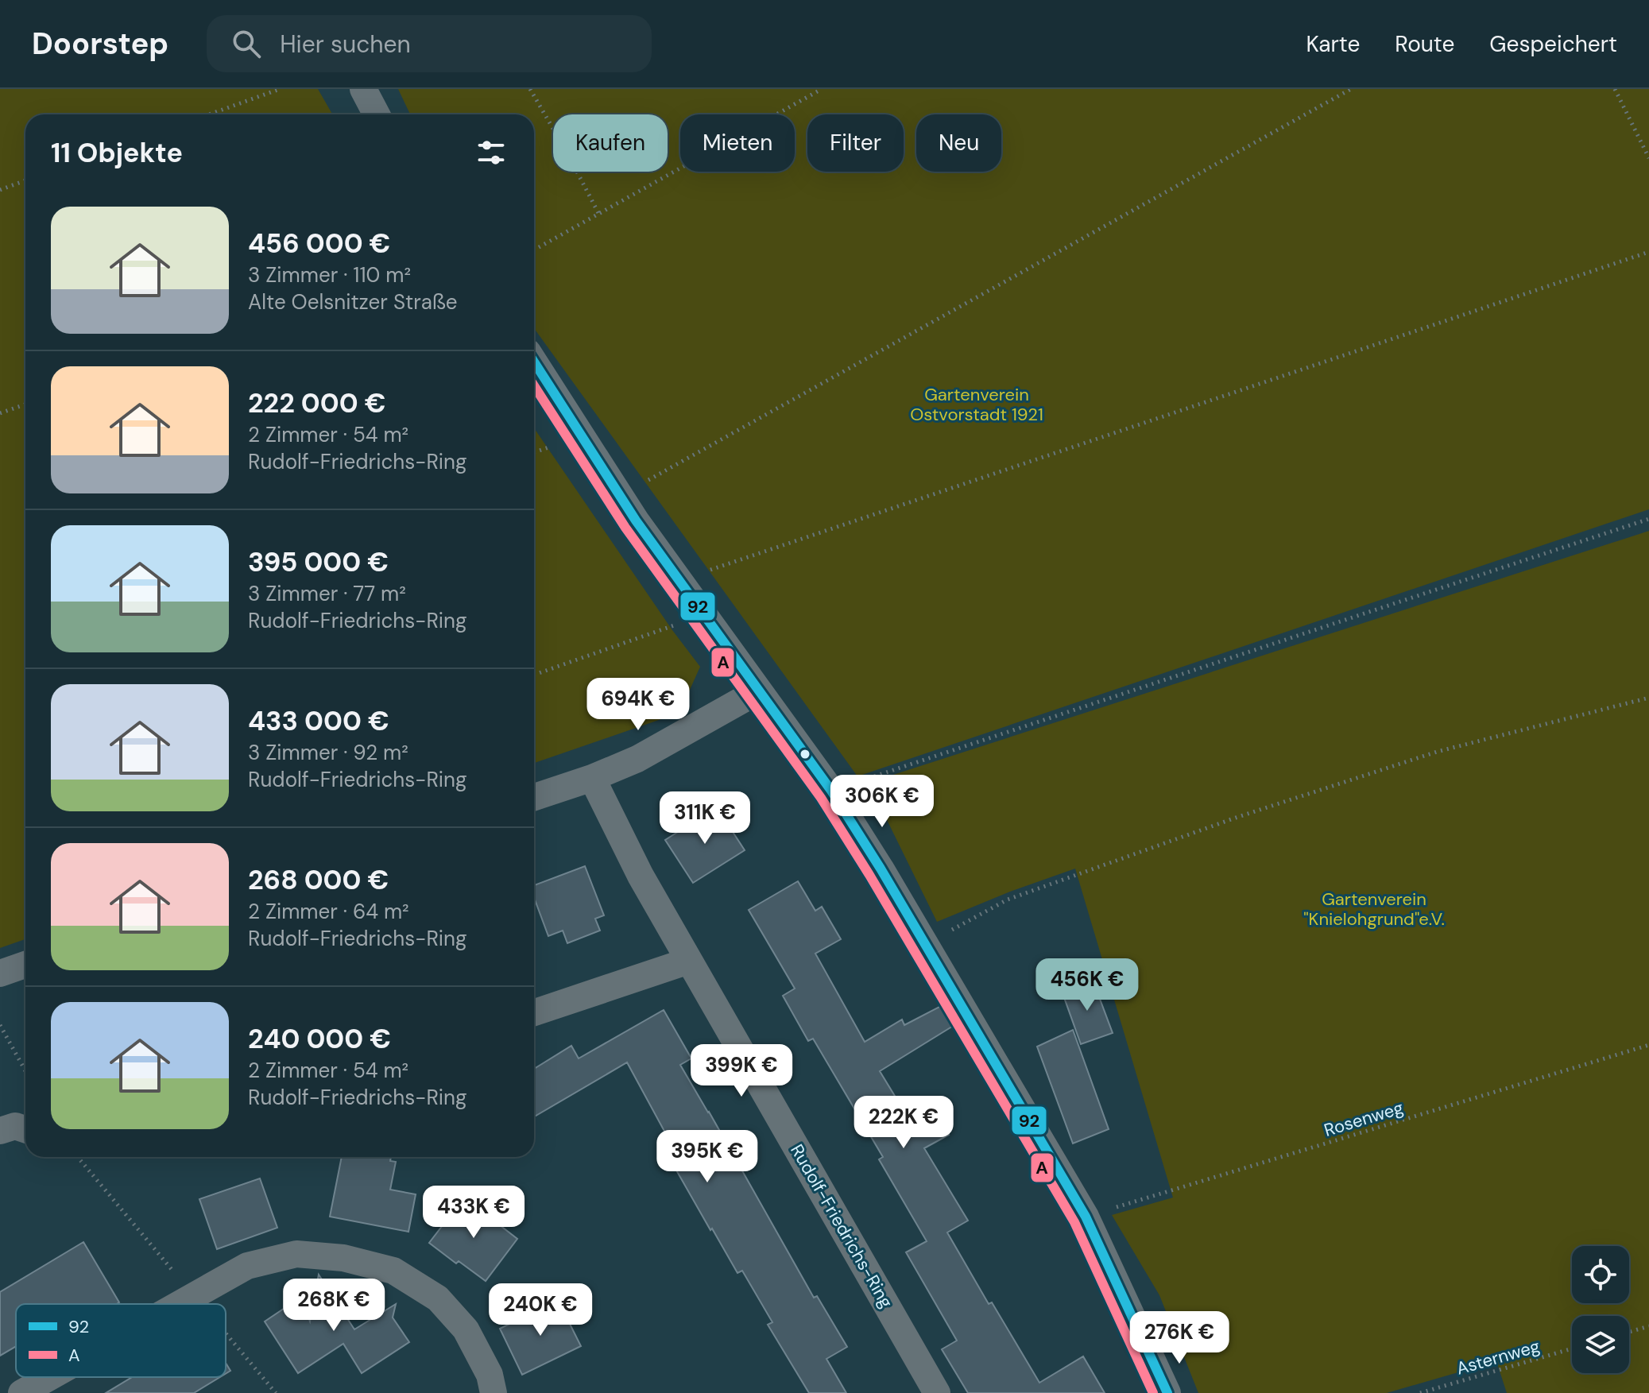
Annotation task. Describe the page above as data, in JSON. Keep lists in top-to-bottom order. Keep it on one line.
{"streets":{"street":["Rudolf-Friedrichs-Ring"],"path":["Rosenweg","Asternweg"]},"parks":["Gartenverein Ostvorstadt 1921","Gartenverein \"Knielohgrund\"e.V."],"lines":["transit line 92","transit line A"],"legend":["92","A"],"page":{"header":"Doorstep","search":"Hier suchen","nav":["Karte","Route","Gespeichert"],"chip":["Kaufen","Mieten","Filter","Neu"],"heading":"11 Objekte","list":[{"name":"456 000 €","note":"3 Zimmer · 110 m² · Alte Oelsnitzer Straße"},{"name":"222 000 €","note":"2 Zimmer · 54 m² · Rudolf-Friedrichs-Ring"},{"name":"395 000 €","note":"3 Zimmer · 77 m² · Rudolf-Friedrichs-Ring"},{"name":"433 000 €","note":"3 Zimmer · 92 m² · Rudolf-Friedrichs-Ring"},{"name":"268 000 €","note":"2 Zimmer · 64 m² · Rudolf-Friedrichs-Ring"},{"name":"240 000 €","note":"2 Zimmer · 54 m² · Rudolf-Friedrichs-Ring"}],"price":["694K €","306K €","311K €","456K €","399K €","222K €","395K €","433K €","268K €","240K €","276K €"]}}
